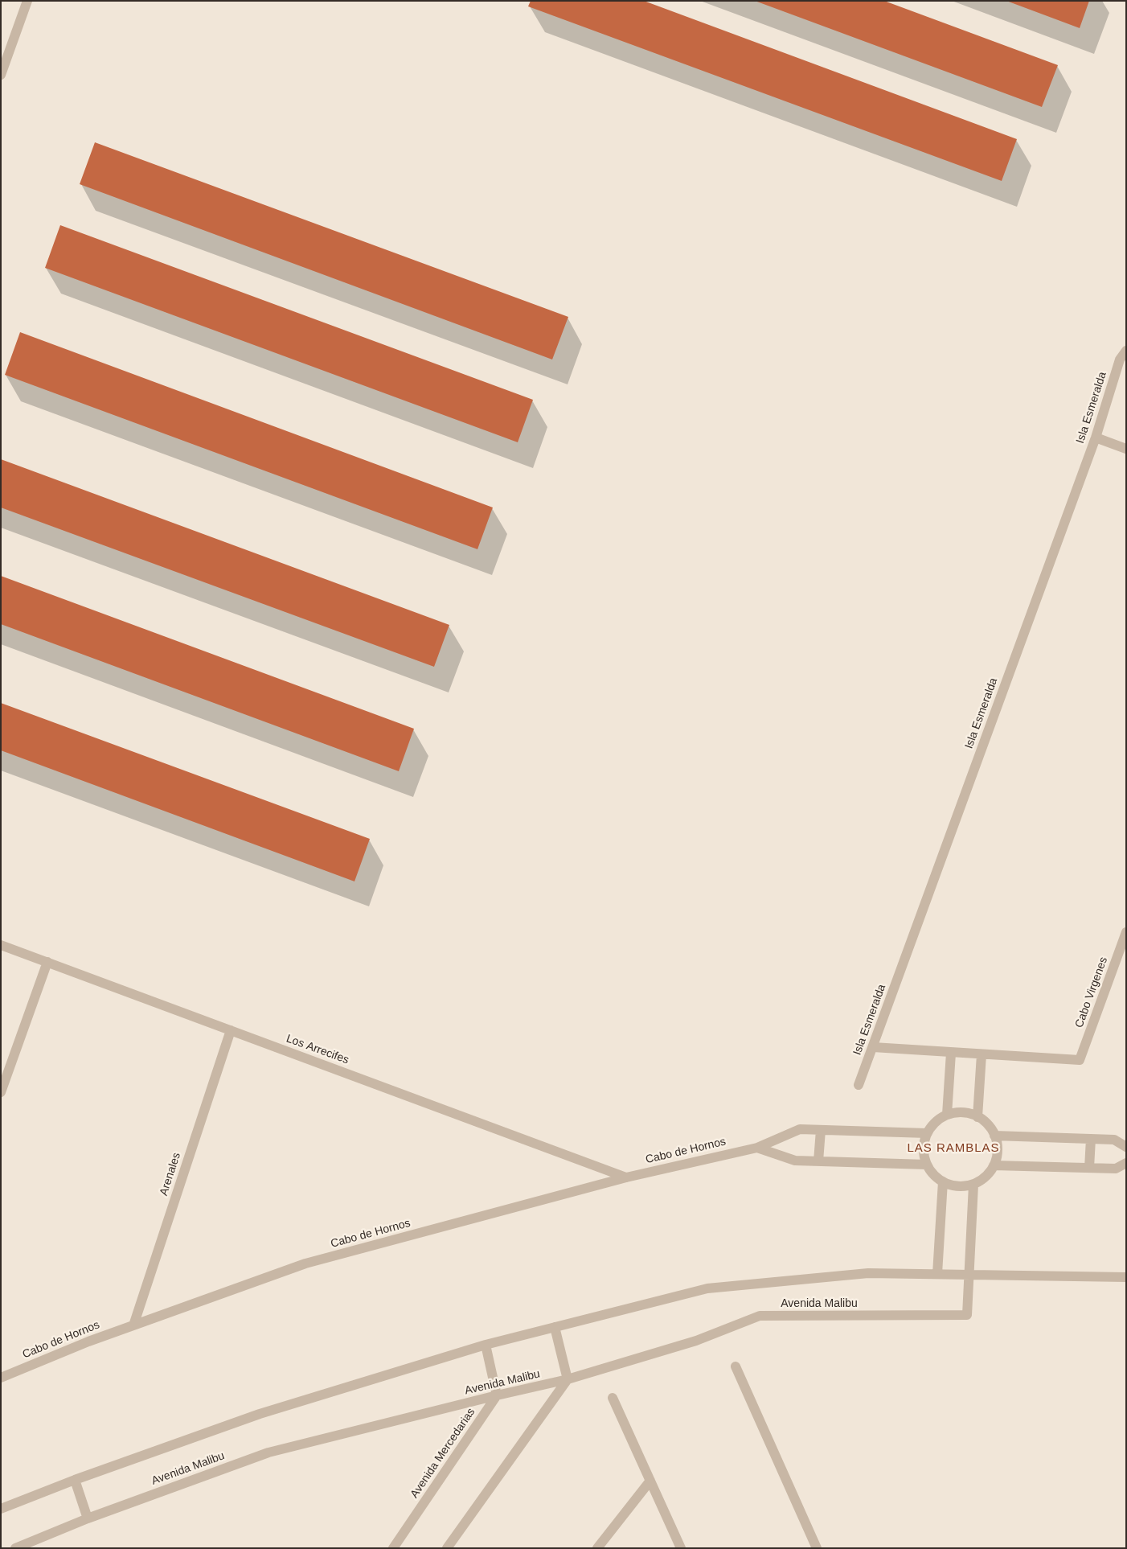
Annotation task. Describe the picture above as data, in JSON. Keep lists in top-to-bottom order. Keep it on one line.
{"streets":{"street":["Isla Esmeralda","Cabo Virgenes","Los Arrecifes","Cabo de Hornos","Arenales","Avenida Malibu","Avenida Mercedarias"]},"crossings":[["Los Arrecifes","Cabo de Hornos"],["Los Arrecifes","Arenales"],["Cabo de Hornos","Arenales"],["Avenida Malibu","Avenida Mercedarias"]],"districts":["LAS RAMBLAS"]}
